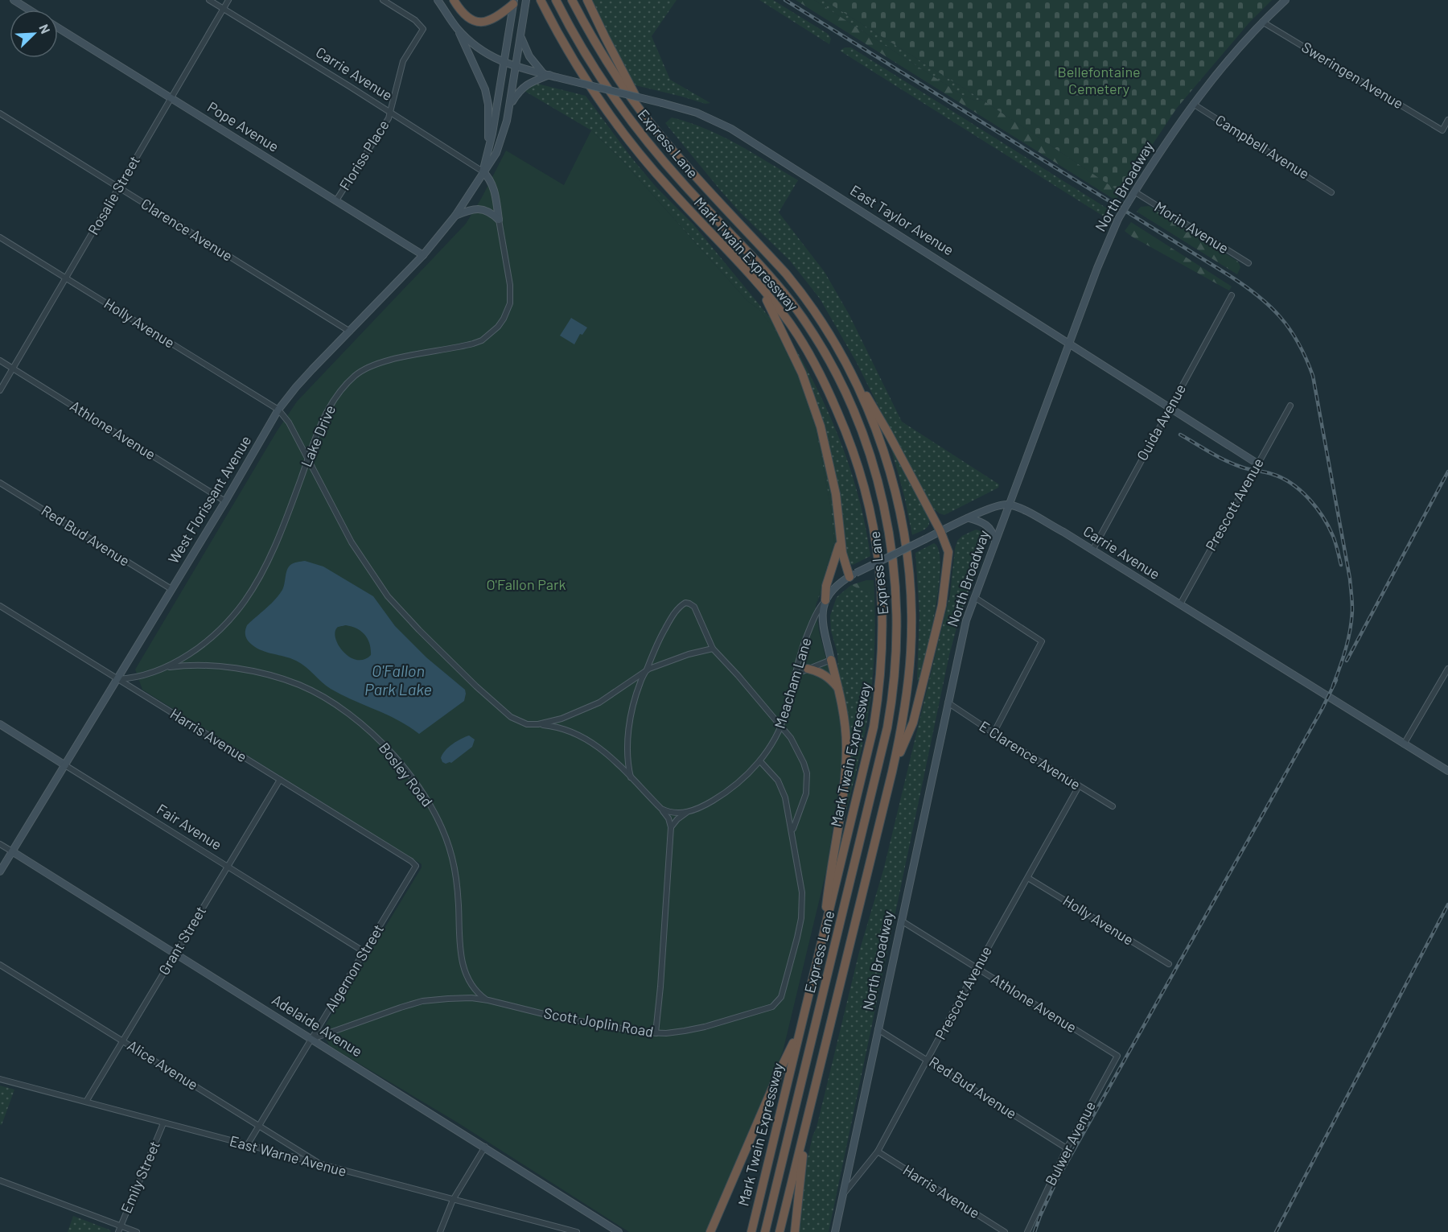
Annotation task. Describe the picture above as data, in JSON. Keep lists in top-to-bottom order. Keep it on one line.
{"streets":{"highway":["Express Lane","Mark Twain Expressway"],"main road":["Carrie Avenue","Pope Avenue","North Broadway","East Taylor Avenue","West Florissant Avenue","Fair Avenue","Adelaide Avenue"],"street":["Sweringen Avenue","Campbell Avenue","Floriss Place","Rosalie Street","Morin Avenue","Clarence Avenue","Holly Avenue","Ouida Avenue","Athlone Avenue","Lake Drive","Prescott Avenue","Red Bud Avenue","Meacham Lane","Harris Avenue","E Clarence Avenue","Bosley Road","Grant Street","Algernon Street","Scott Joplin Road","Alice Avenue","Bulwer Avenue","East Warne Avenue","Emily Street"]},"crossings":[["Carrie Avenue","Floriss Place"],["Carrie Avenue","North Broadway"],["Carrie Avenue","Rosalie Street"],["Carrie Avenue","Ouida Avenue"],["Carrie Avenue","West Florissant Avenue"],["Carrie Avenue","Prescott Avenue"],["Sweringen Avenue","North Broadway"],["Pope Avenue","Floriss Place"],["Pope Avenue","Rosalie Street"],["Pope Avenue","West Florissant Avenue"],["Campbell Avenue","North Broadway"],["North Broadway","East Taylor Avenue"],["North Broadway","Morin Avenue"],["North Broadway","Athlone Avenue"],["North Broadway","Prescott Avenue"],["North Broadway","Red Bud Avenue"],["North Broadway","E Clarence Avenue"],["Rosalie Street","Clarence Avenue"],["Rosalie Street","Holly Avenue"],["Rosalie Street","Athlone Avenue"],["East Taylor Avenue","Ouida Avenue"],["East Taylor Avenue","West Florissant Avenue"],["East Taylor Avenue","Prescott Avenue"],["Clarence Avenue","West Florissant Avenue"],["Holly Avenue","West Florissant Avenue"],["Holly Avenue","Prescott Avenue"],["Athlone Avenue","West Florissant Avenue"],["Athlone Avenue","Prescott Avenue"],["Athlone Avenue","Bulwer Avenue"],["Lake Drive","West Florissant Avenue"],["Lake Drive","Harris Avenue"],["Lake Drive","Bosley Road"],["West Florissant Avenue","Red Bud Avenue"],["West Florissant Avenue","Harris Avenue"],["West Florissant Avenue","Fair Avenue"],["West Florissant Avenue","Adelaide Avenue"],["Prescott Avenue","Red Bud Avenue"],["Prescott Avenue","Harris Avenue"],["Prescott Avenue","E Clarence Avenue"],["Red Bud Avenue","Bulwer Avenue"],["Meacham Lane","Scott Joplin Road"],["Harris Avenue","Grant Street"],["Harris Avenue","Algernon Street"],["Bosley Road","Scott Joplin Road"],["Fair Avenue","Grant Street"],["Fair Avenue","Algernon Street"],["Grant Street","Adelaide Avenue"],["Grant Street","Alice Avenue"],["Grant Street","East Warne Avenue"],["Algernon Street","Scott Joplin Road"],["Algernon Street","Adelaide Avenue"],["Algernon Street","Alice Avenue"],["Algernon Street","East Warne Avenue"],["Scott Joplin Road","Adelaide Avenue"],["Alice Avenue","East Warne Avenue"],["East Warne Avenue","Emily Street"]],"water":["O'Fallon Park Lake"],"parks":["Bellefontaine Cemetery","O'Fallon Park"],"north":"top right"}
